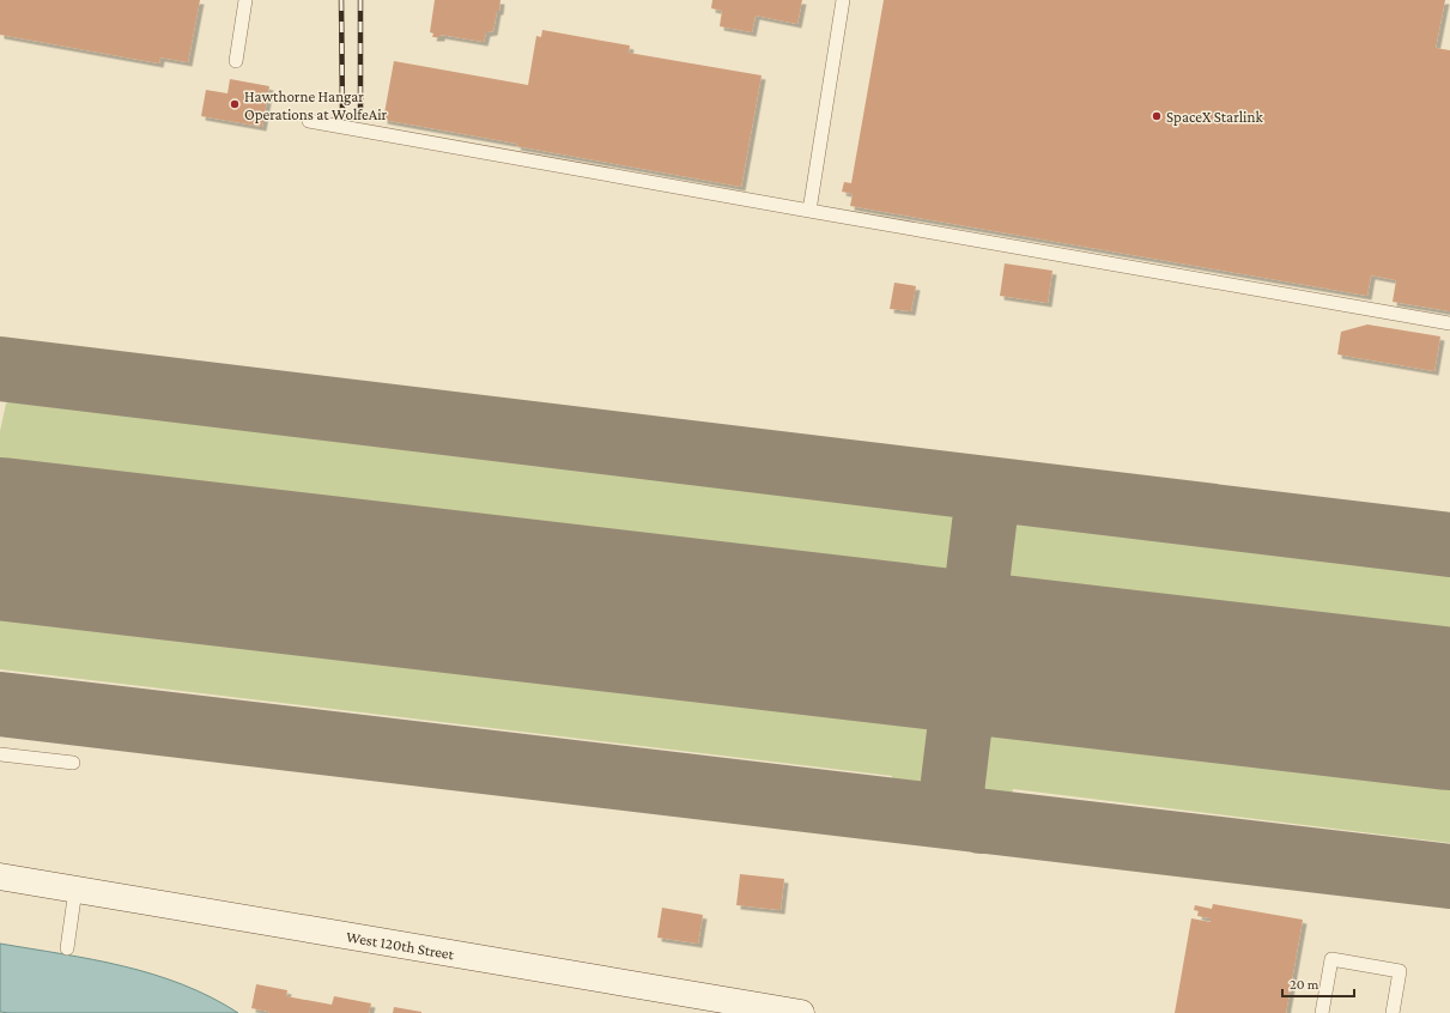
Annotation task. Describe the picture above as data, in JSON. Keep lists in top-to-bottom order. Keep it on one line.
{"streets":{"main road":["West 120th Street"]},"places":["Hawthorne Hangar Operations at WolfeAir","SpaceX Starlink"],"scale_bar":"20 m"}
